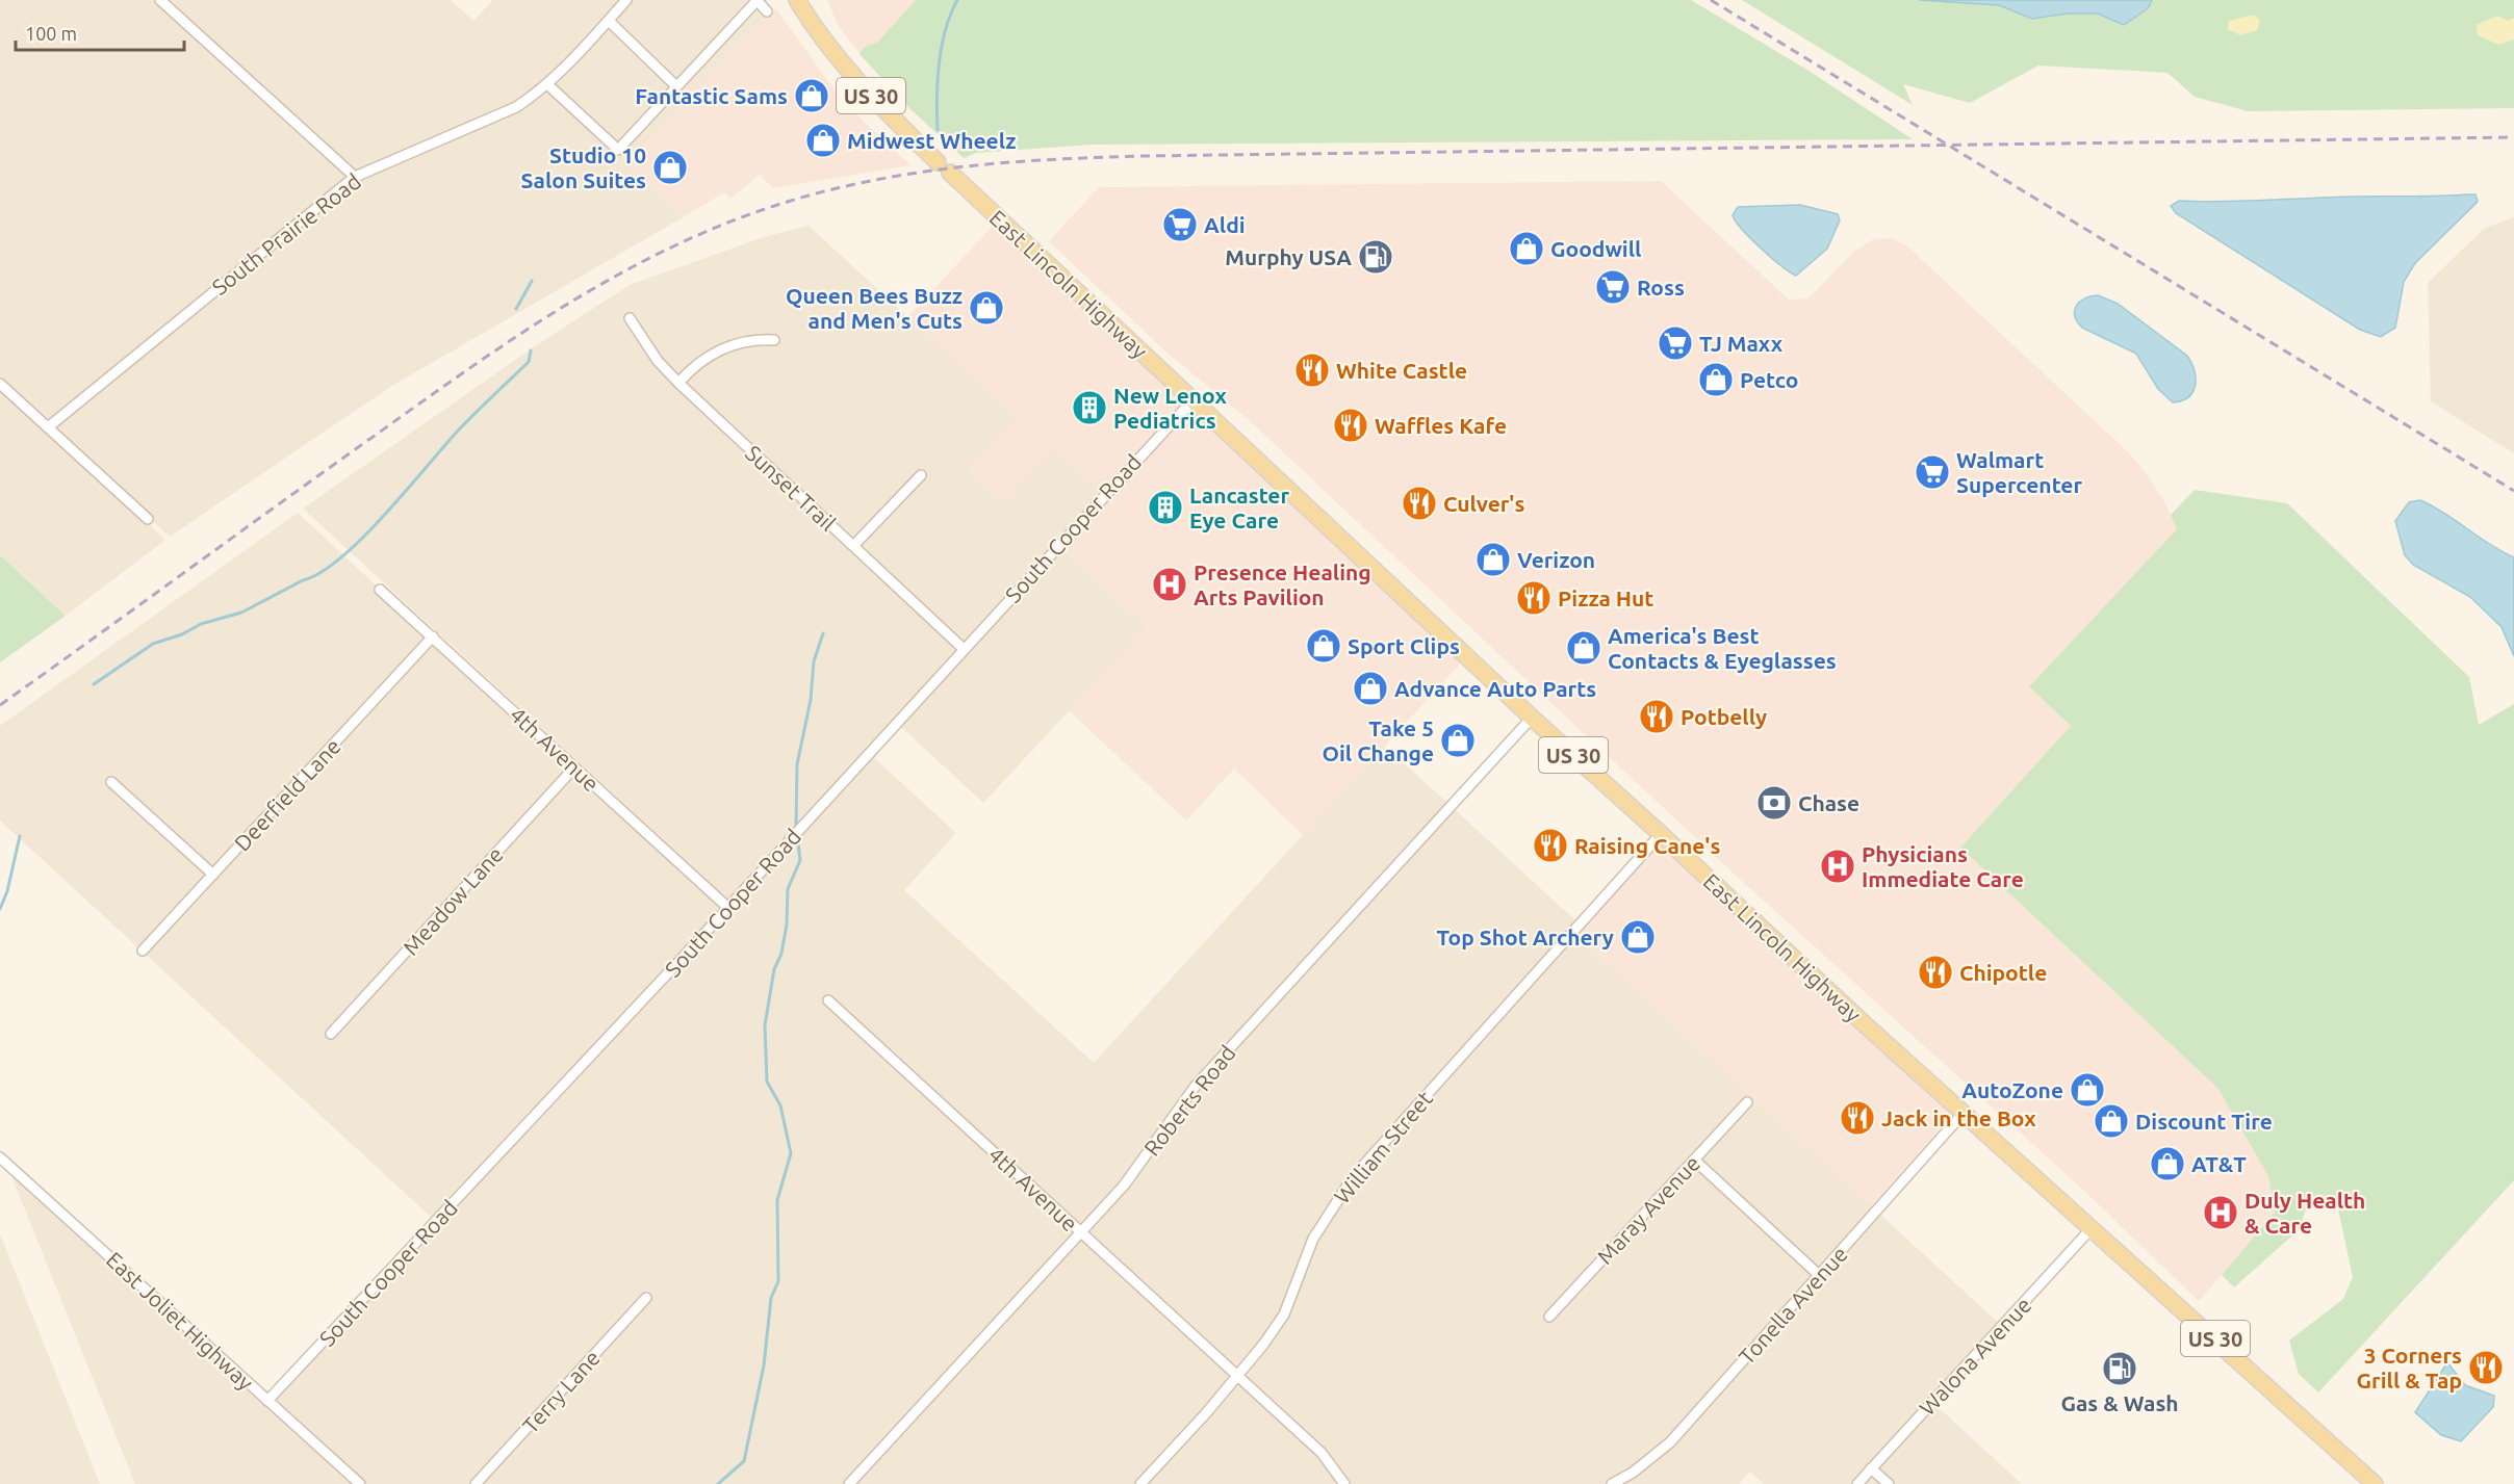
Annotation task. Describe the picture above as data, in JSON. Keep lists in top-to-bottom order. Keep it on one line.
{"streets":{"main road":["US 30","East Lincoln Highway"],"street":["South Prairie Road","Sunset Trail","South Cooper Road","4th Avenue","Deerfield Lane","Meadow Lane","Roberts Road","William Street","Maray Avenue","Tonella Avenue","East Joliet Highway","Walona Avenue","Terry Lane"]},"crossings":[["East Lincoln Highway","South Cooper Road"],["East Lincoln Highway","Roberts Road"],["East Lincoln Highway","William Street"],["East Lincoln Highway","Tonella Avenue"],["East Lincoln Highway","Walona Avenue"],["Sunset Trail","South Cooper Road"],["South Cooper Road","4th Avenue"],["South Cooper Road","East Joliet Highway"],["4th Avenue","Deerfield Lane"],["4th Avenue","Meadow Lane"],["4th Avenue","Roberts Road"],["4th Avenue","William Street"]],"places":{"shop":["Fantastic Sams","Midwest Wheelz","Studio 10 Salon Suites","Goodwill","Queen Bees Buzz and Men's Cuts","Petco","Verizon","Sport Clips","America's Best Contacts & Eyeglasses","Advance Auto Parts","Take 5 Oil Change","Top Shot Archery","AutoZone","Discount Tire","AT&T"],"supermarket":["Aldi","Ross","TJ Maxx","Walmart Supercenter"],"fuel station":["Murphy USA","Gas & Wash"],"restaurant":["White Castle","Waffles Kafe","Culver's","Pizza Hut","Potbelly","Raising Cane's","Chipotle","Jack in the Box","3 Corners Grill & Tap"],"building":["New Lenox Pediatrics","Lancaster Eye Care"],"hospital":["Presence Healing Arts Pavilion","Physicians Immediate Care","Duly Health & Care"],"bank":["Chase"]},"scale_bar":"100 m"}
